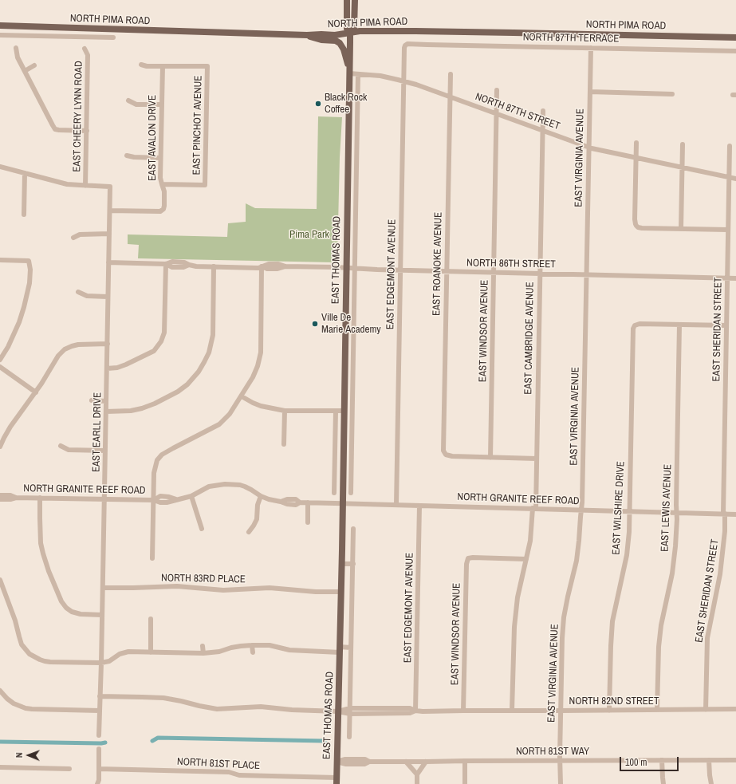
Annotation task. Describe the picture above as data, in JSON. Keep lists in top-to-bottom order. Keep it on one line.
{"streets":{"main road":["NORTH PIMA ROAD","EAST THOMAS ROAD"],"street":["NORTH 87TH TERRACE","NORTH 87TH STREET","EAST CHEERY LYNN ROAD","EAST PINCHOT AVENUE","EAST AVALON DRIVE","EAST VIRGINIA AVENUE","EAST ROANOKE AVENUE","NORTH 86TH STREET","EAST EDGEMONT AVENUE","EAST SHERIDAN STREET","EAST WINDSOR AVENUE","EAST CAMBRIDGE AVENUE","EAST EARLL DRIVE","NORTH GRANITE REEF ROAD","EAST WILSHIRE DRIVE","EAST LEWIS AVENUE","NORTH 83RD PLACE","NORTH 82ND STREET","NORTH 81ST WAY","NORTH 81ST PLACE"]},"crossings":[["NORTH PIMA ROAD","EAST THOMAS ROAD"],["NORTH 87TH TERRACE","EAST VIRGINIA AVENUE"],["NORTH 87TH TERRACE","EAST EDGEMONT AVENUE"],["NORTH 87TH STREET","EAST VIRGINIA AVENUE"],["NORTH 87TH STREET","EAST THOMAS ROAD"],["NORTH 87TH STREET","EAST ROANOKE AVENUE"],["NORTH 87TH STREET","EAST EDGEMONT AVENUE"],["NORTH 87TH STREET","EAST SHERIDAN STREET"],["NORTH 87TH STREET","EAST WINDSOR AVENUE"],["NORTH 87TH STREET","EAST CAMBRIDGE AVENUE"],["EAST CHEERY LYNN ROAD","EAST EARLL DRIVE"],["EAST PINCHOT AVENUE","EAST AVALON DRIVE"],["EAST AVALON DRIVE","EAST EARLL DRIVE"],["EAST VIRGINIA AVENUE","NORTH 86TH STREET"],["EAST VIRGINIA AVENUE","NORTH GRANITE REEF ROAD"],["EAST VIRGINIA AVENUE","NORTH 82ND STREET"],["EAST VIRGINIA AVENUE","NORTH 81ST WAY"],["EAST THOMAS ROAD","NORTH 86TH STREET"],["EAST THOMAS ROAD","NORTH GRANITE REEF ROAD"],["EAST THOMAS ROAD","NORTH 83RD PLACE"],["EAST THOMAS ROAD","NORTH 82ND STREET"],["EAST THOMAS ROAD","NORTH 81ST WAY"],["EAST THOMAS ROAD","NORTH 81ST PLACE"],["EAST ROANOKE AVENUE","NORTH 86TH STREET"],["EAST ROANOKE AVENUE","EAST WINDSOR AVENUE"],["NORTH 86TH STREET","EAST EDGEMONT AVENUE"],["NORTH 86TH STREET","EAST SHERIDAN STREET"],["NORTH 86TH STREET","EAST WINDSOR AVENUE"],["NORTH 86TH STREET","EAST CAMBRIDGE AVENUE"],["NORTH 86TH STREET","EAST EARLL DRIVE"],["EAST EDGEMONT AVENUE","NORTH GRANITE REEF ROAD"],["EAST EDGEMONT AVENUE","NORTH 82ND STREET"],["EAST SHERIDAN STREET","NORTH GRANITE REEF ROAD"],["EAST SHERIDAN STREET","NORTH 82ND STREET"],["EAST WINDSOR AVENUE","EAST CAMBRIDGE AVENUE"],["EAST WINDSOR AVENUE","NORTH 82ND STREET"],["EAST CAMBRIDGE AVENUE","NORTH GRANITE REEF ROAD"],["EAST CAMBRIDGE AVENUE","NORTH 82ND STREET"],["EAST EARLL DRIVE","NORTH GRANITE REEF ROAD"],["EAST EARLL DRIVE","NORTH 83RD PLACE"],["EAST EARLL DRIVE","NORTH 82ND STREET"],["NORTH GRANITE REEF ROAD","EAST WILSHIRE DRIVE"],["NORTH GRANITE REEF ROAD","EAST LEWIS AVENUE"],["EAST WILSHIRE DRIVE","EAST LEWIS AVENUE"],["EAST WILSHIRE DRIVE","NORTH 82ND STREET"],["EAST LEWIS AVENUE","NORTH 82ND STREET"]],"parks":["Pima Park"],"places":["Black Rock Coffee","Ville De Marie Academy"],"scale_bar":"100 m","north":"left"}
